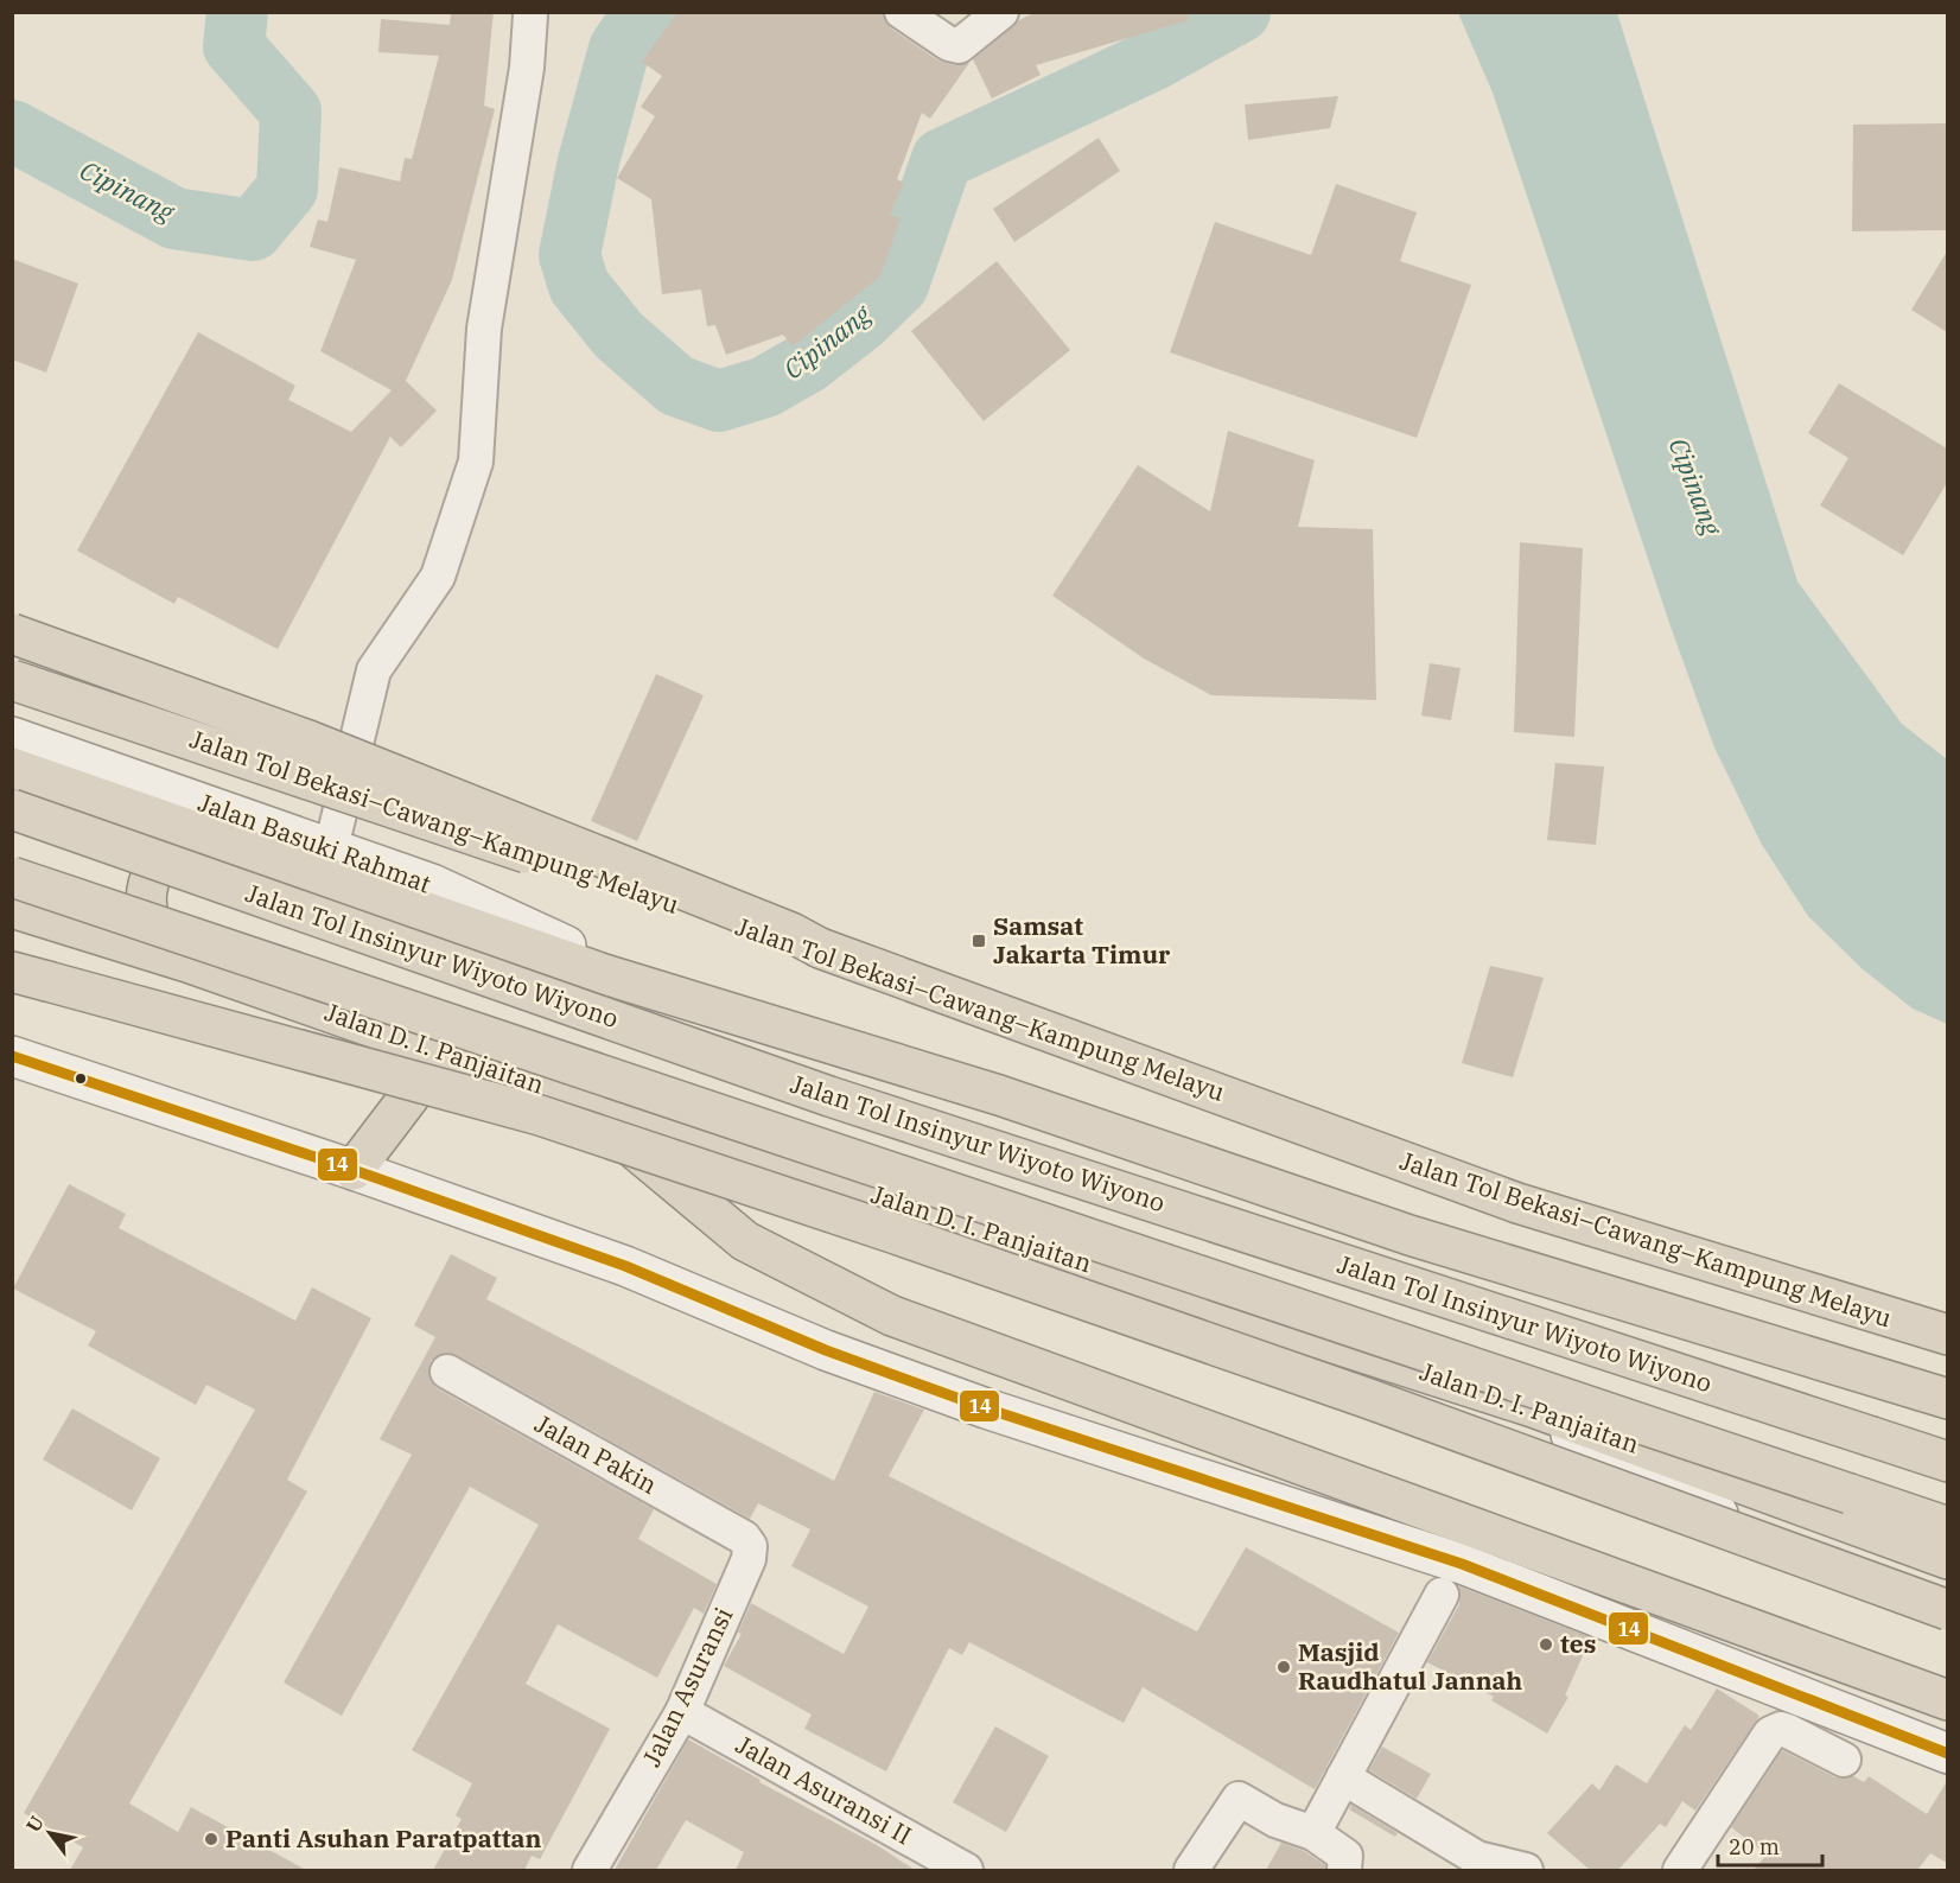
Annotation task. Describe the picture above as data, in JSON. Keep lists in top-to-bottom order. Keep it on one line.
{"streets":{"highway":["Jalan Tol Bekasi–Cawang–Kampung Melayu","Jalan Tol Insinyur Wiyoto Wiyono","Jalan D. I. Panjaitan"],"street":["Jalan Basuki Rahmat","Jalan Pakin","Jalan Asuransi","Jalan Asuransi II"]},"crossings":[["Jalan Pakin","Jalan Asuransi"],["Jalan Asuransi","Jalan Asuransi II"]],"water":["Cipinang"],"places":{"transit":["Samsat Jakarta Timur"],"other":["tes","Masjid Raudhatul Jannah","Panti Asuhan Paratpattan"]},"lines":["transit line 14"],"scale_bar":"20 m","north":"top left"}
